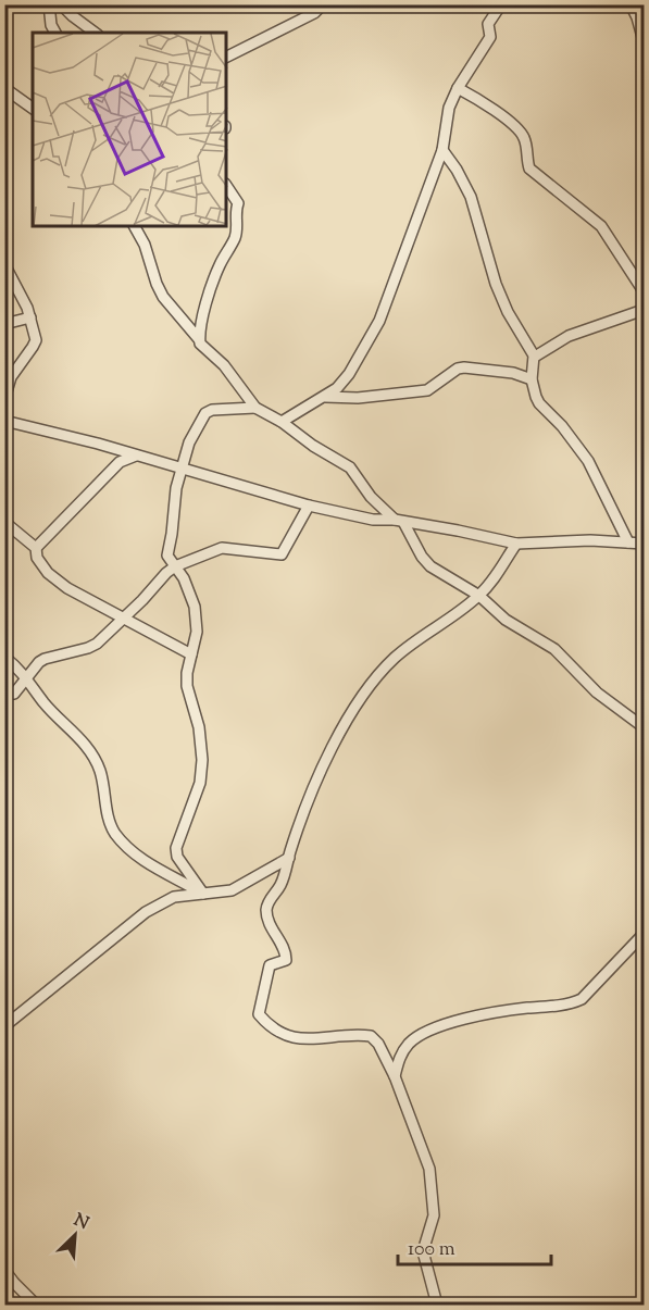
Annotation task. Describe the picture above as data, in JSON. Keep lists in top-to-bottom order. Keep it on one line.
{"scale_bar":"100 m","north":"top right"}
